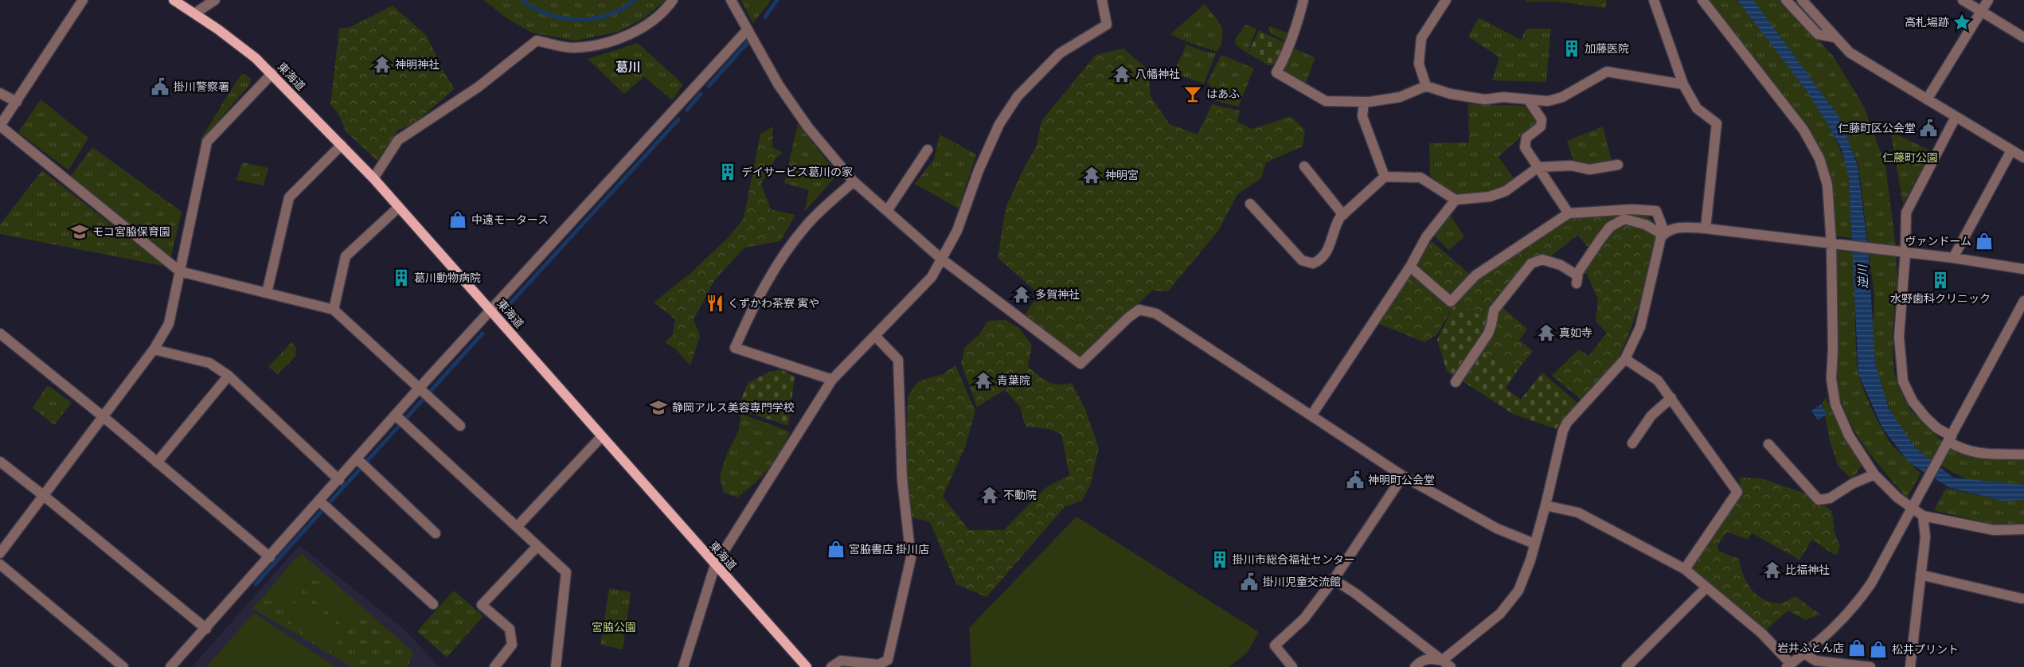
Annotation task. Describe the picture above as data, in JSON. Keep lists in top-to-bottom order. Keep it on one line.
{"streets":{"main road":["東海道"]},"districts":["葛川"],"water":["逆川"],"parks":["仁藤町公園","宮脇公園"],"places":{"place":["高札場跡"],"building":["加藤医院","デイサービス葛川の家","葛川動物病院","水野歯科クリニック","掛川市総合福祉センター"],"temple":["神明神社","八幡神社","神明宮","多賀神社","真如寺","青葉院","不動院","比福神社"],"public building":["掛川警察署","仁藤町区公会堂","神明町公会堂","掛川児童交流館"],"bar":["はあふ"],"shop":["中遠モータース","ヴァンドーム","宮脇書店 掛川店","岩井ふとん店","松井プリント"],"school or university":["モコ宮脇保育園","静岡アルス美容専門学校"],"restaurant":["くずかわ茶寮 寅や"]}}
